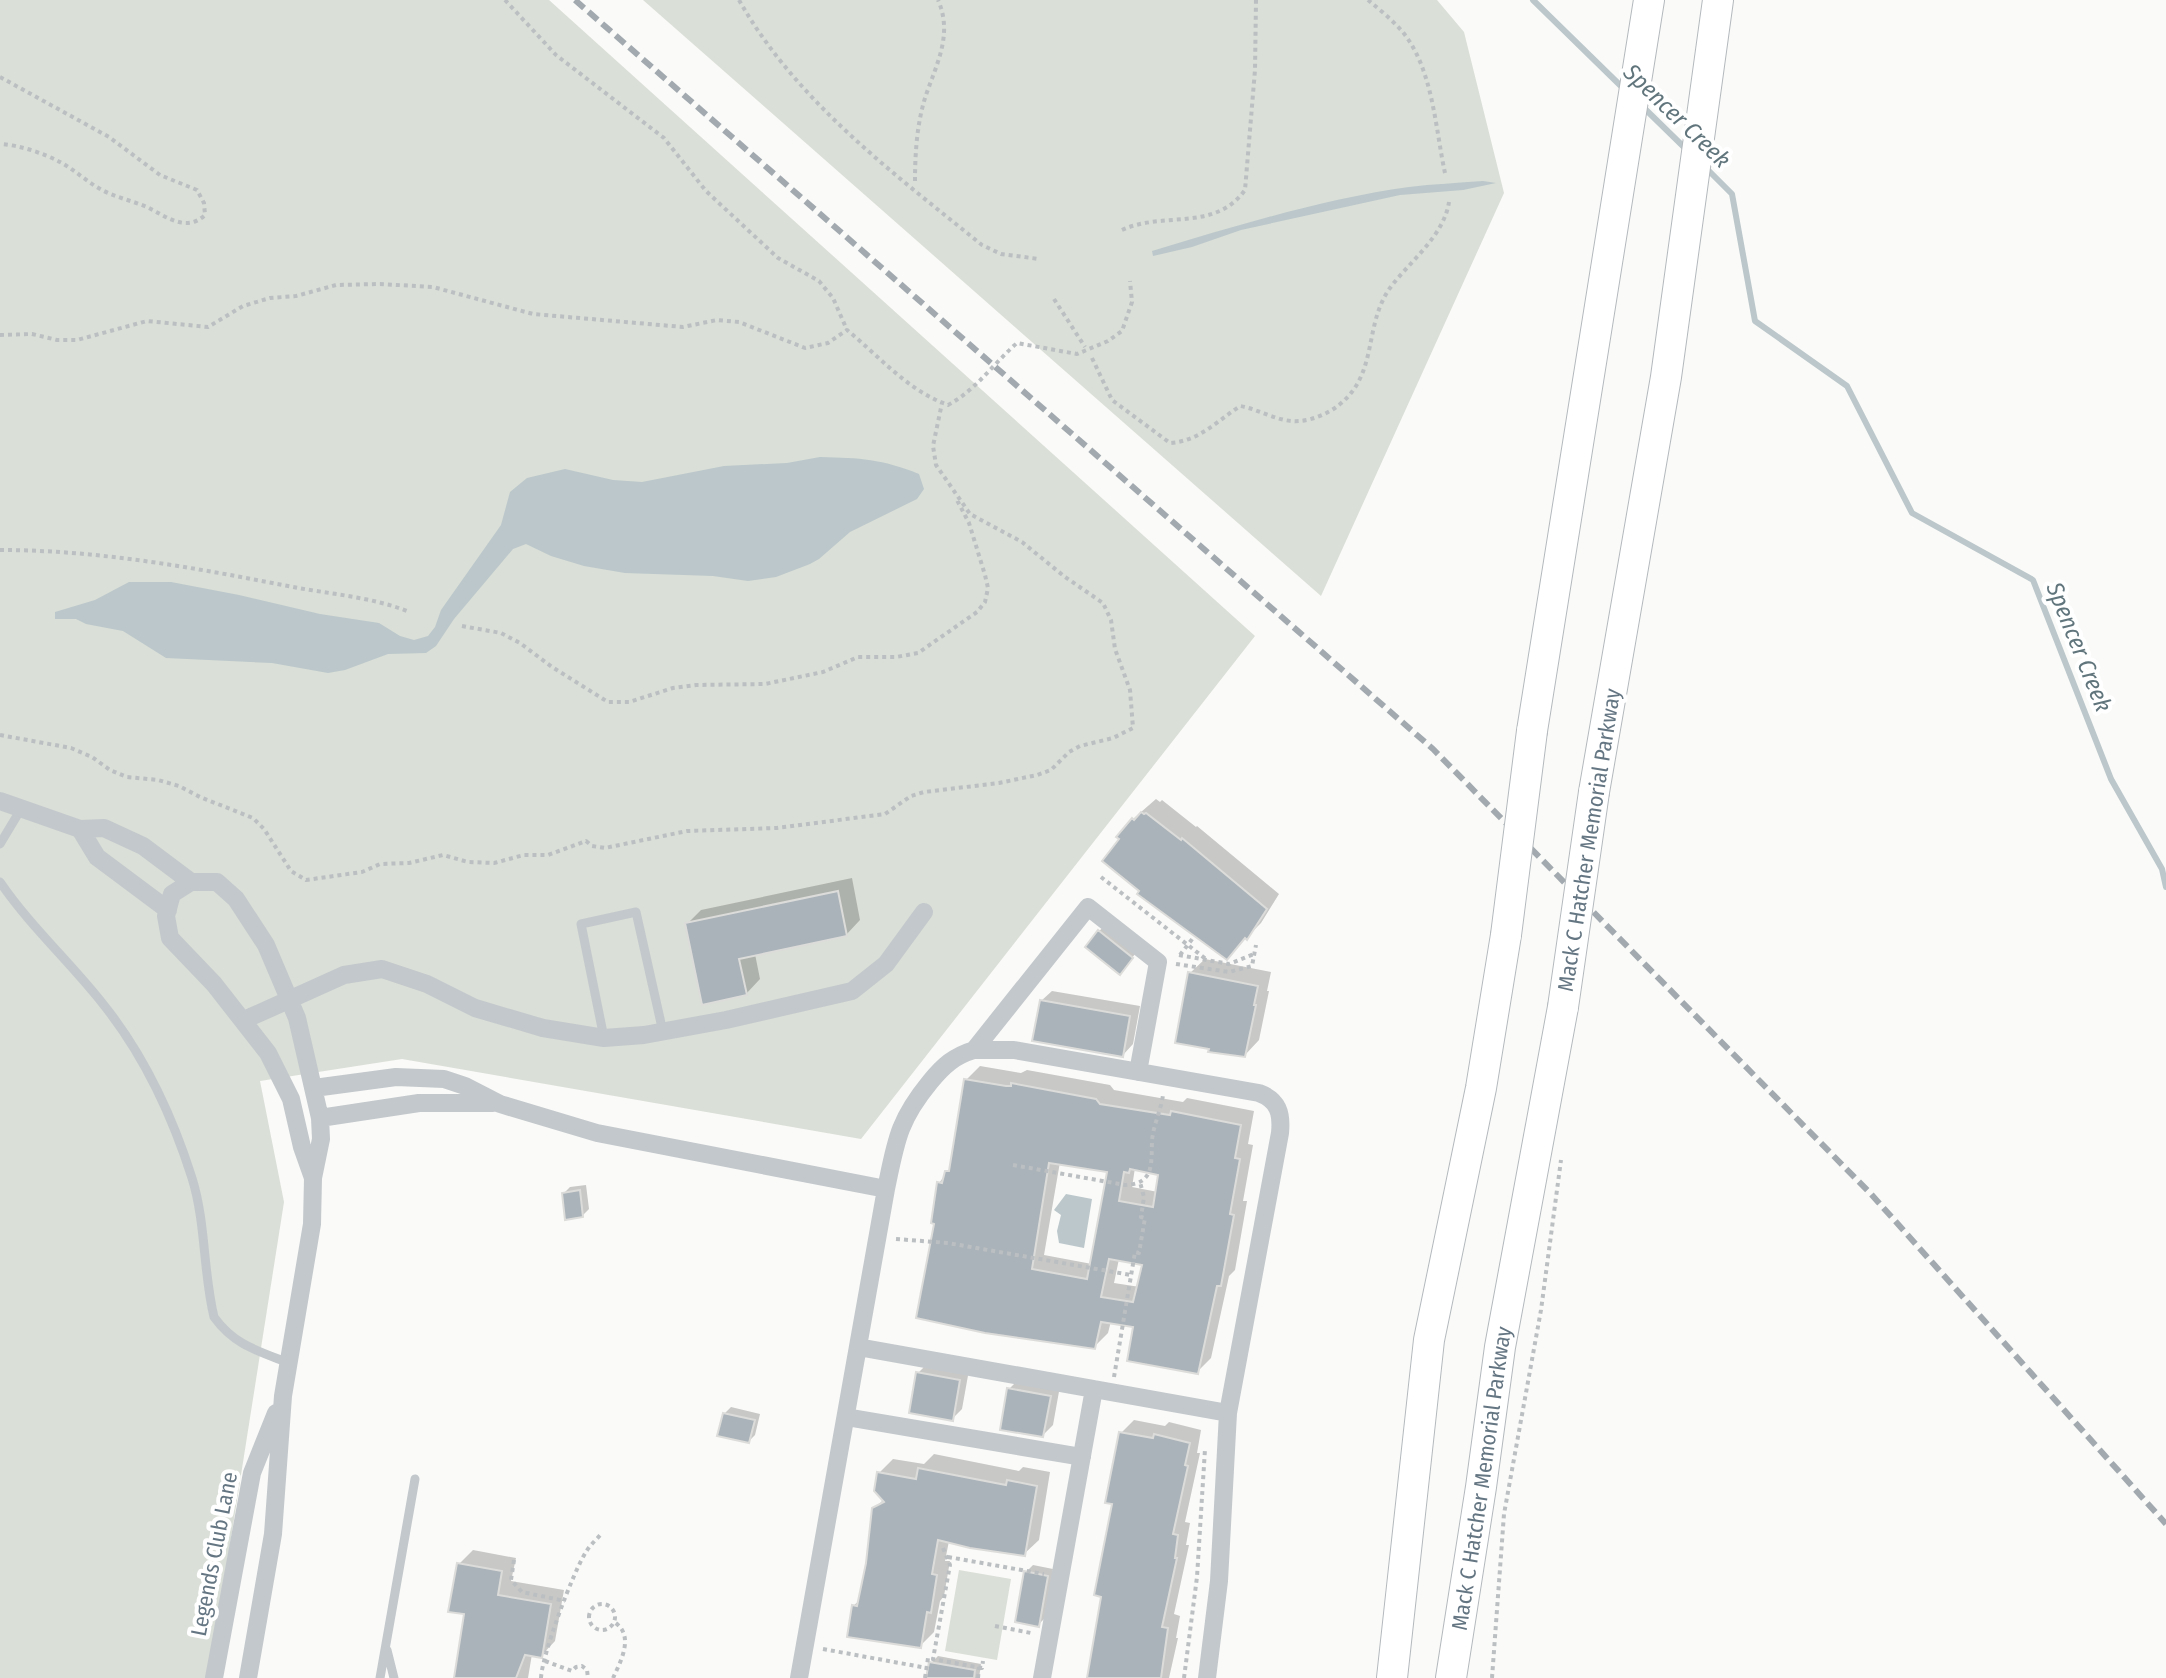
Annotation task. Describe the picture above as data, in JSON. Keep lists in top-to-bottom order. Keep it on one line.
{"streets":{"highway":["Mack C Hatcher Memorial Parkway"],"street":["Legends Club Lane"]},"water":["Spencer Creek"]}
